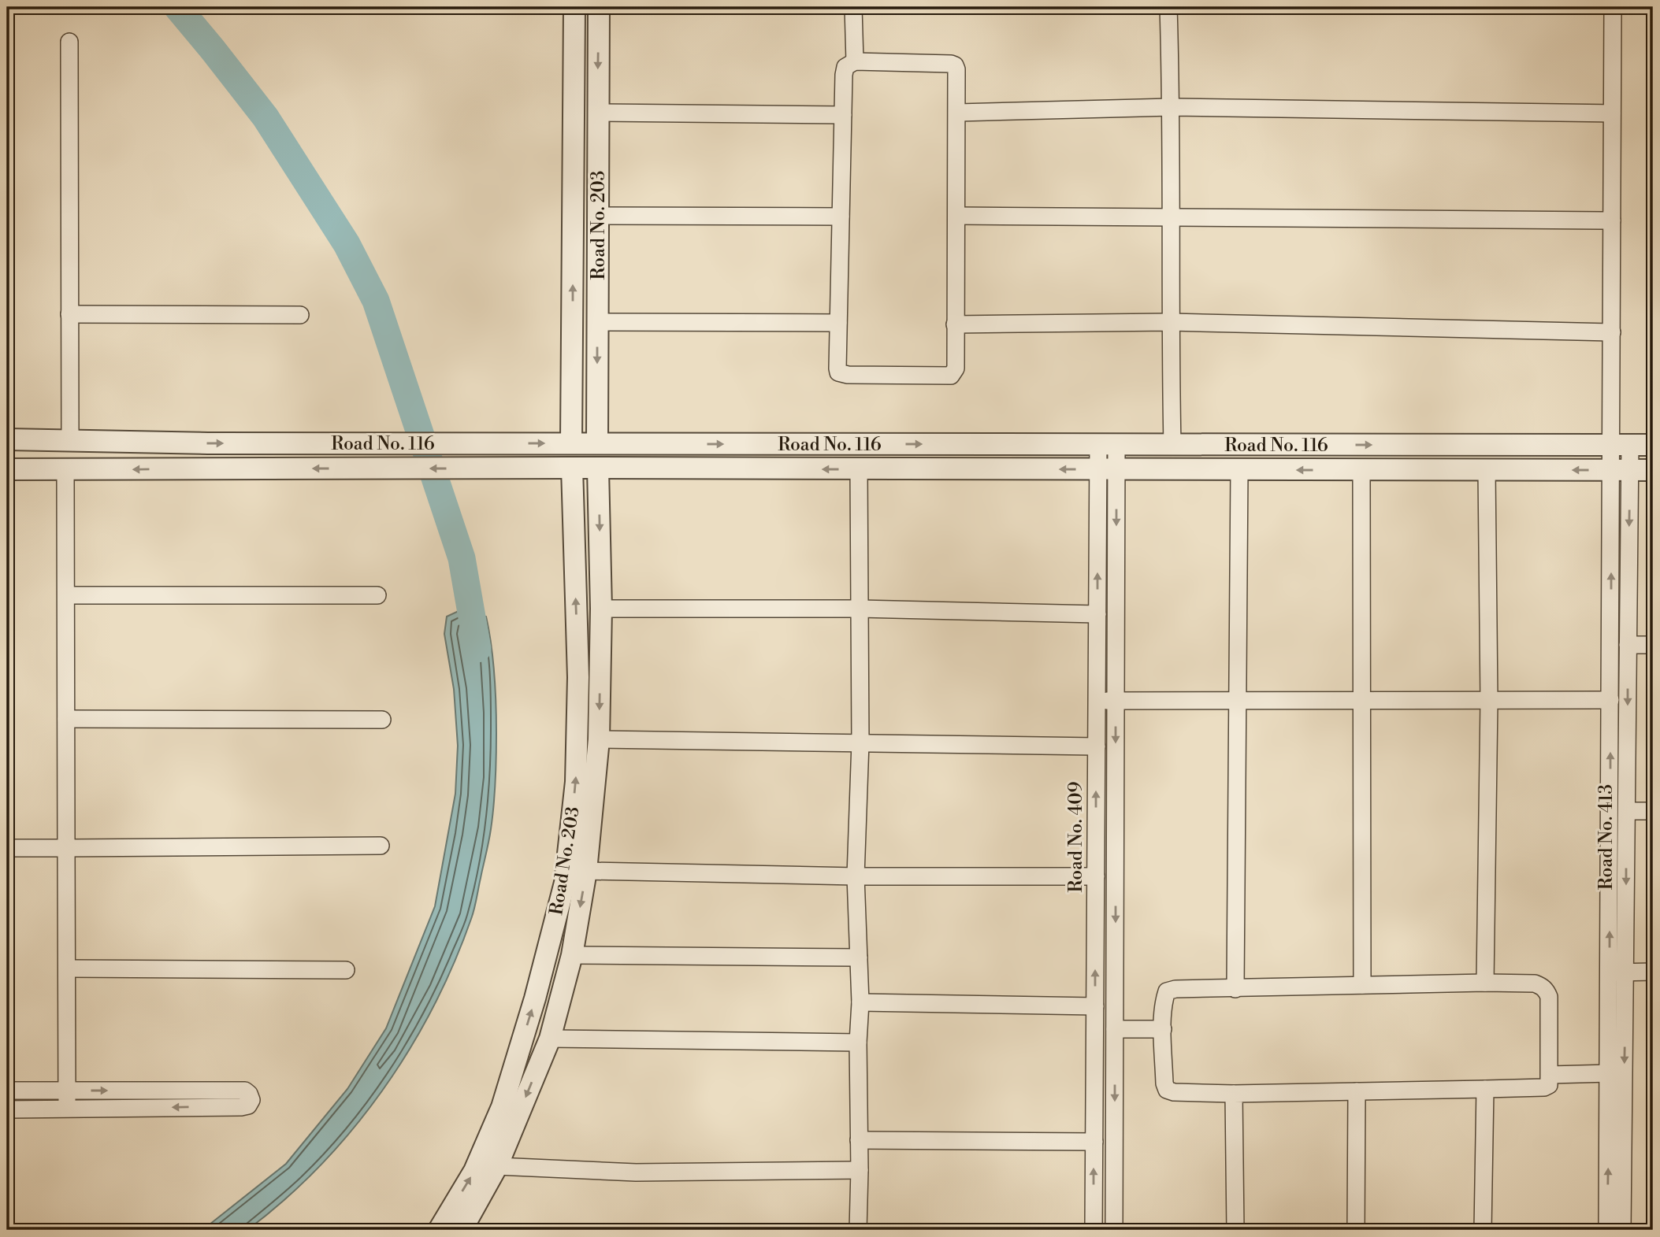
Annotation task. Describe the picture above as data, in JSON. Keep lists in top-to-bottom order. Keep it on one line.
{"streets":{"street":["Road No. 203","Road No. 116","Road No. 409","Road No. 413"]},"crossings":[["Road No. 203","Road No. 116"],["Road No. 116","Road No. 409"],["Road No. 116","Road No. 413"]]}
